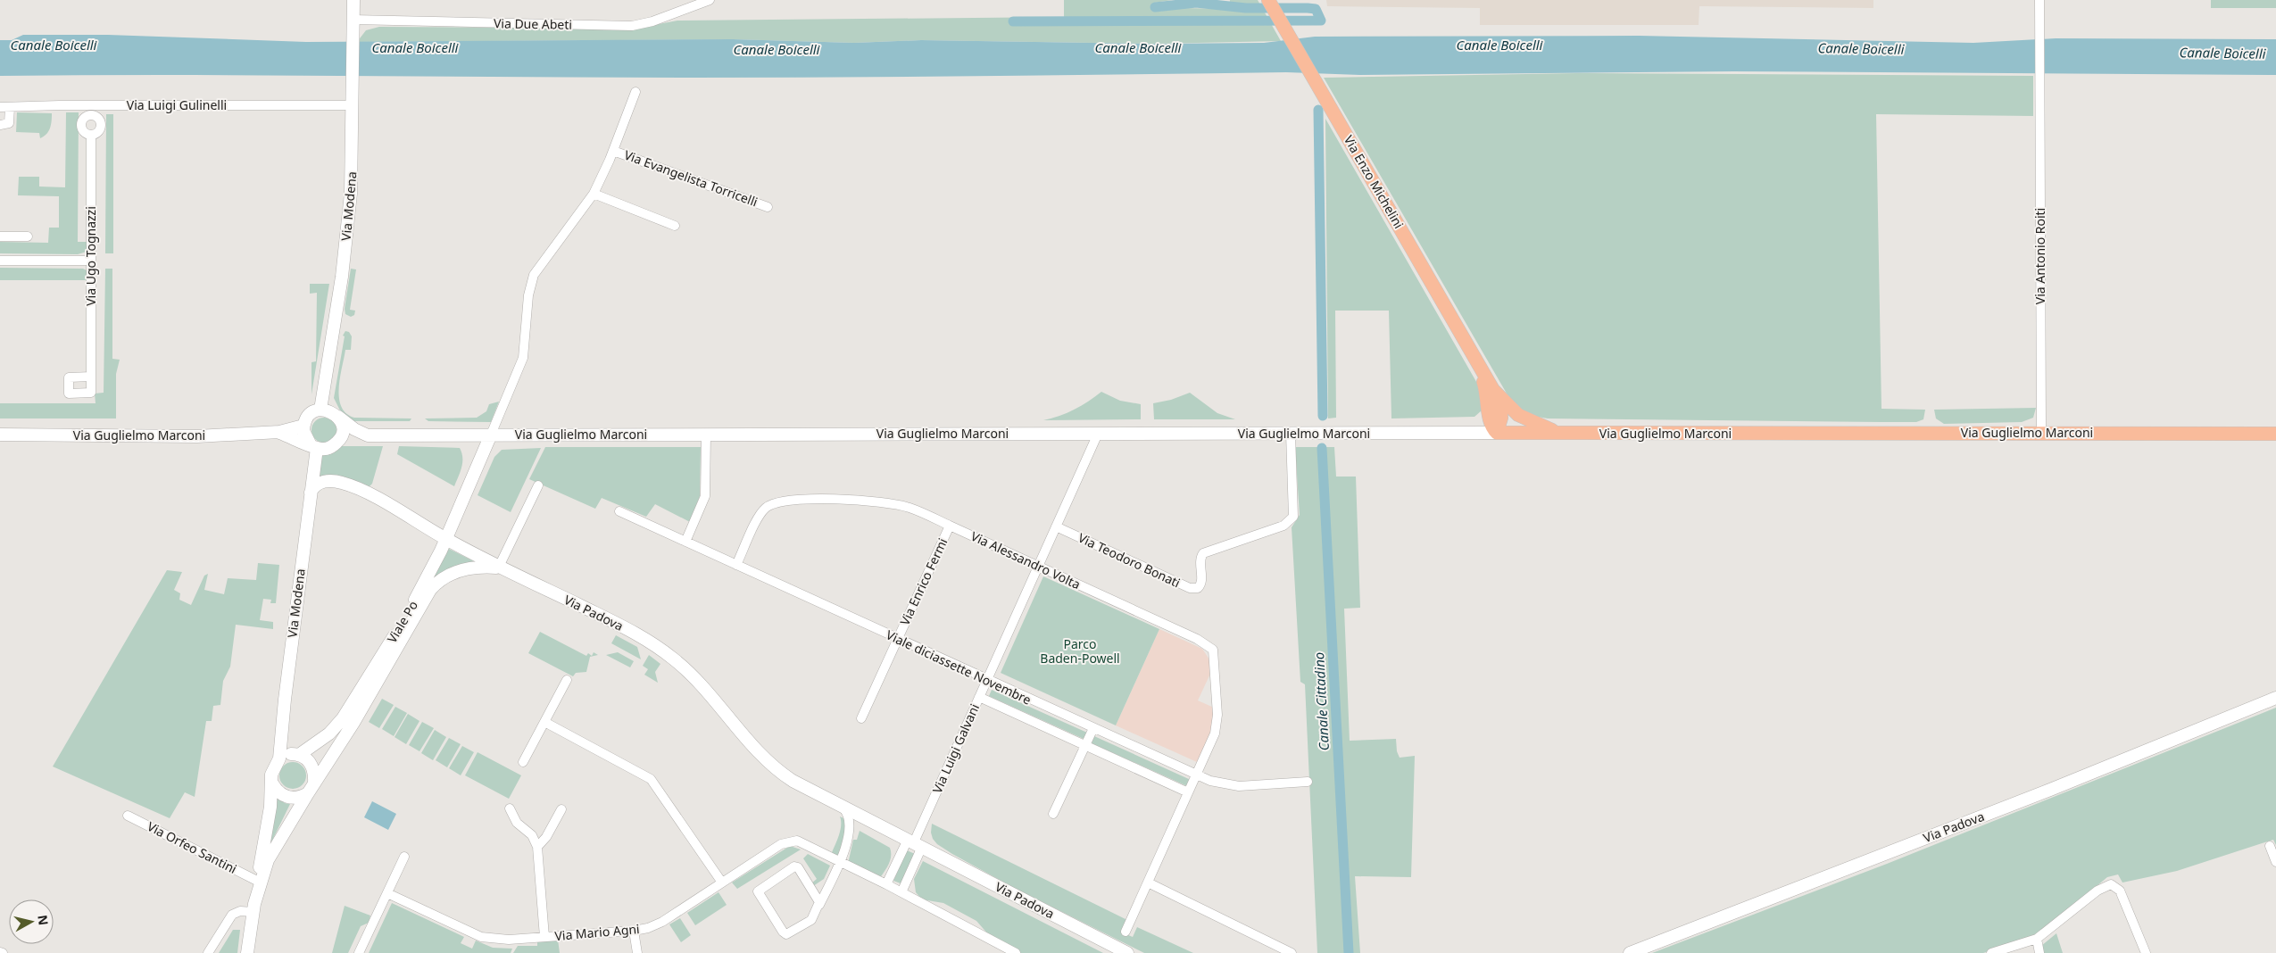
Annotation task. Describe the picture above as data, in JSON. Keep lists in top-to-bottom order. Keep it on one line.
{"streets":{"main road":["Via Enzo Michelini","Via Modena","Via Guglielmo Marconi","Via Padova","Viale Po"],"street":["Via Due Abeti","Via Luigi Gulinelli","Via Evangelista Torricelli","Via Ugo Tognazzi","Via Antonio Roiti","Via Alessandro Volta","Via Teodoro Bonati","Via Enrico Fermi","Viale diciassette Novembre","Via Luigi Galvani","Via Orfeo Santini","Via Mario Agni"]},"crossings":[["Via Due Abeti","Via Modena"],["Via Luigi Gulinelli","Via Modena"],["Via Enzo Michelini","Via Guglielmo Marconi"],["Via Modena","Via Guglielmo Marconi"],["Via Modena","Via Padova"],["Via Modena","Viale Po"],["Via Modena","Via Orfeo Santini"],["Via Antonio Roiti","Via Guglielmo Marconi"],["Via Guglielmo Marconi","Via Teodoro Bonati"],["Via Guglielmo Marconi","Viale Po"],["Via Guglielmo Marconi","Via Luigi Galvani"],["Via Alessandro Volta","Via Enrico Fermi"],["Via Alessandro Volta","Viale diciassette Novembre"],["Via Alessandro Volta","Via Luigi Galvani"],["Via Teodoro Bonati","Via Luigi Galvani"],["Via Enrico Fermi","Viale diciassette Novembre"],["Via Padova","Viale Po"],["Via Padova","Via Luigi Galvani"],["Viale diciassette Novembre","Via Luigi Galvani"]],"water":["Canale Boicelli","Canale Cittadino"],"parks":["Parco Baden-Powell"],"north":"right"}
